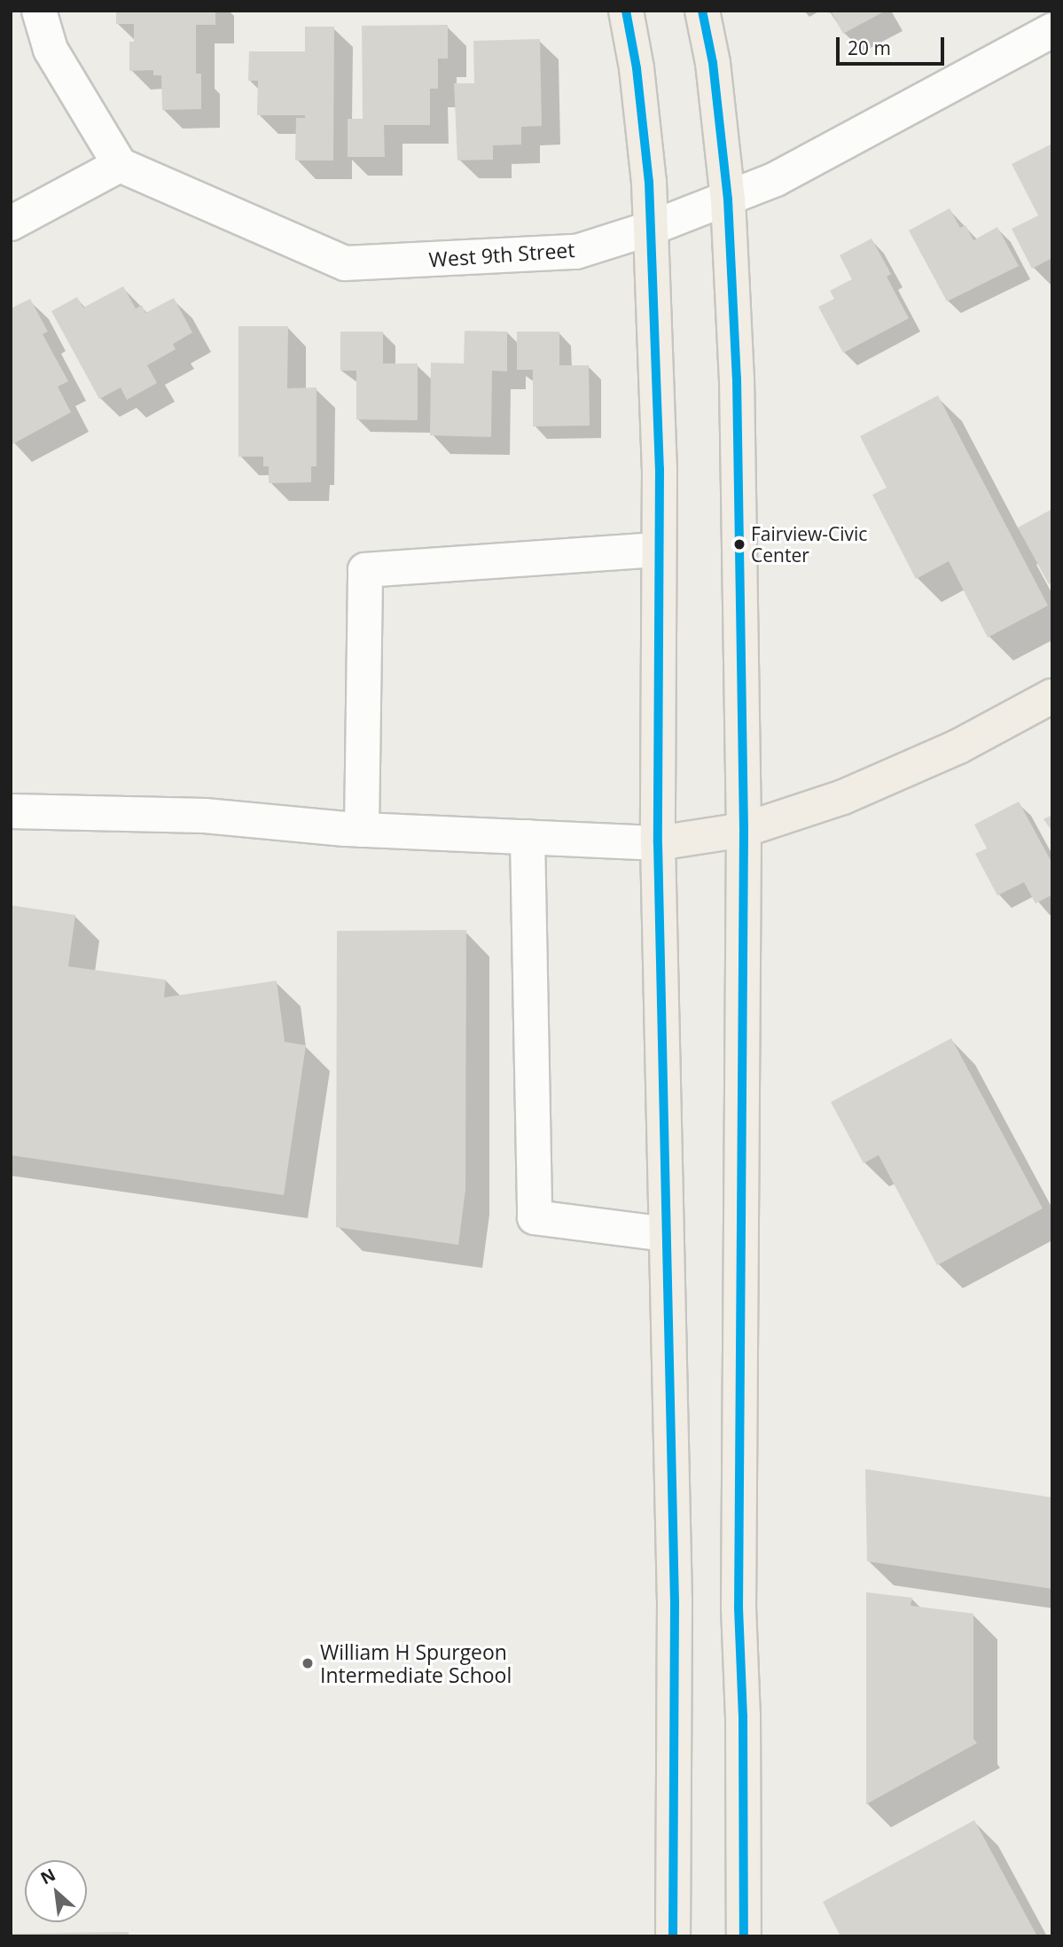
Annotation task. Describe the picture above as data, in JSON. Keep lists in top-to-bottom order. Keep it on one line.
{"streets":{"street":["West 9th Street"]},"places":["Fairview-Civic Center","William H Spurgeon Intermediate School"],"scale_bar":"20 m","north":"top left"}
